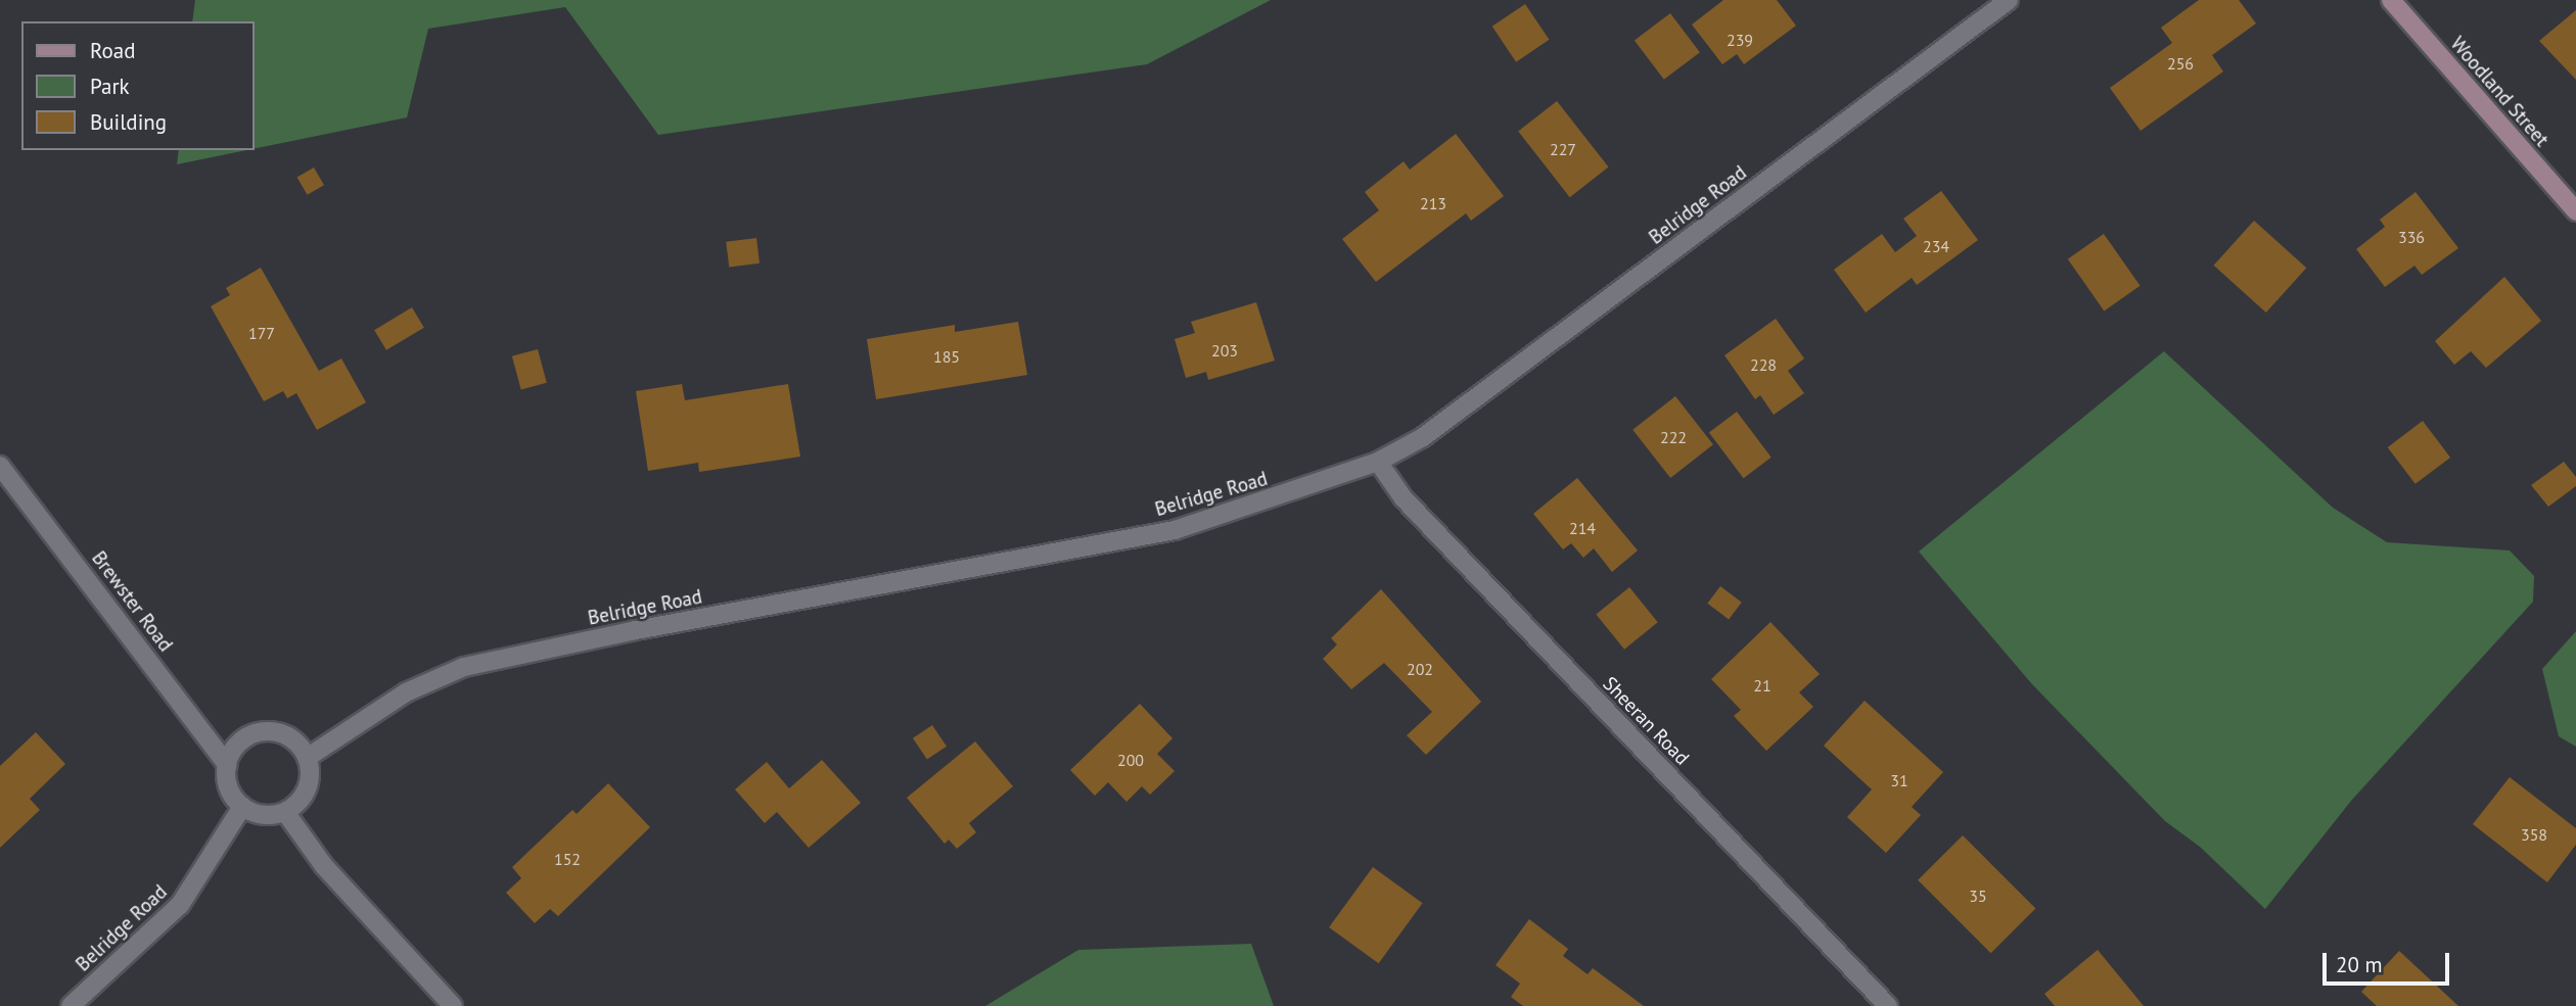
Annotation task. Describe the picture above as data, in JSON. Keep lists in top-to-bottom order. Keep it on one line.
{"streets":{"street":["Woodland Street","Belridge Road","Brewster Road","Sheeran Road"]},"crossings":[["Belridge Road","Brewster Road"],["Belridge Road","Sheeran Road"]],"house_numbers":["239","256","227","213","336","234","177","203","185","228","222","214","202","21","200","31","358","152","35"],"legend":["Road","Park","Building"],"scale_bar":"20 m"}
